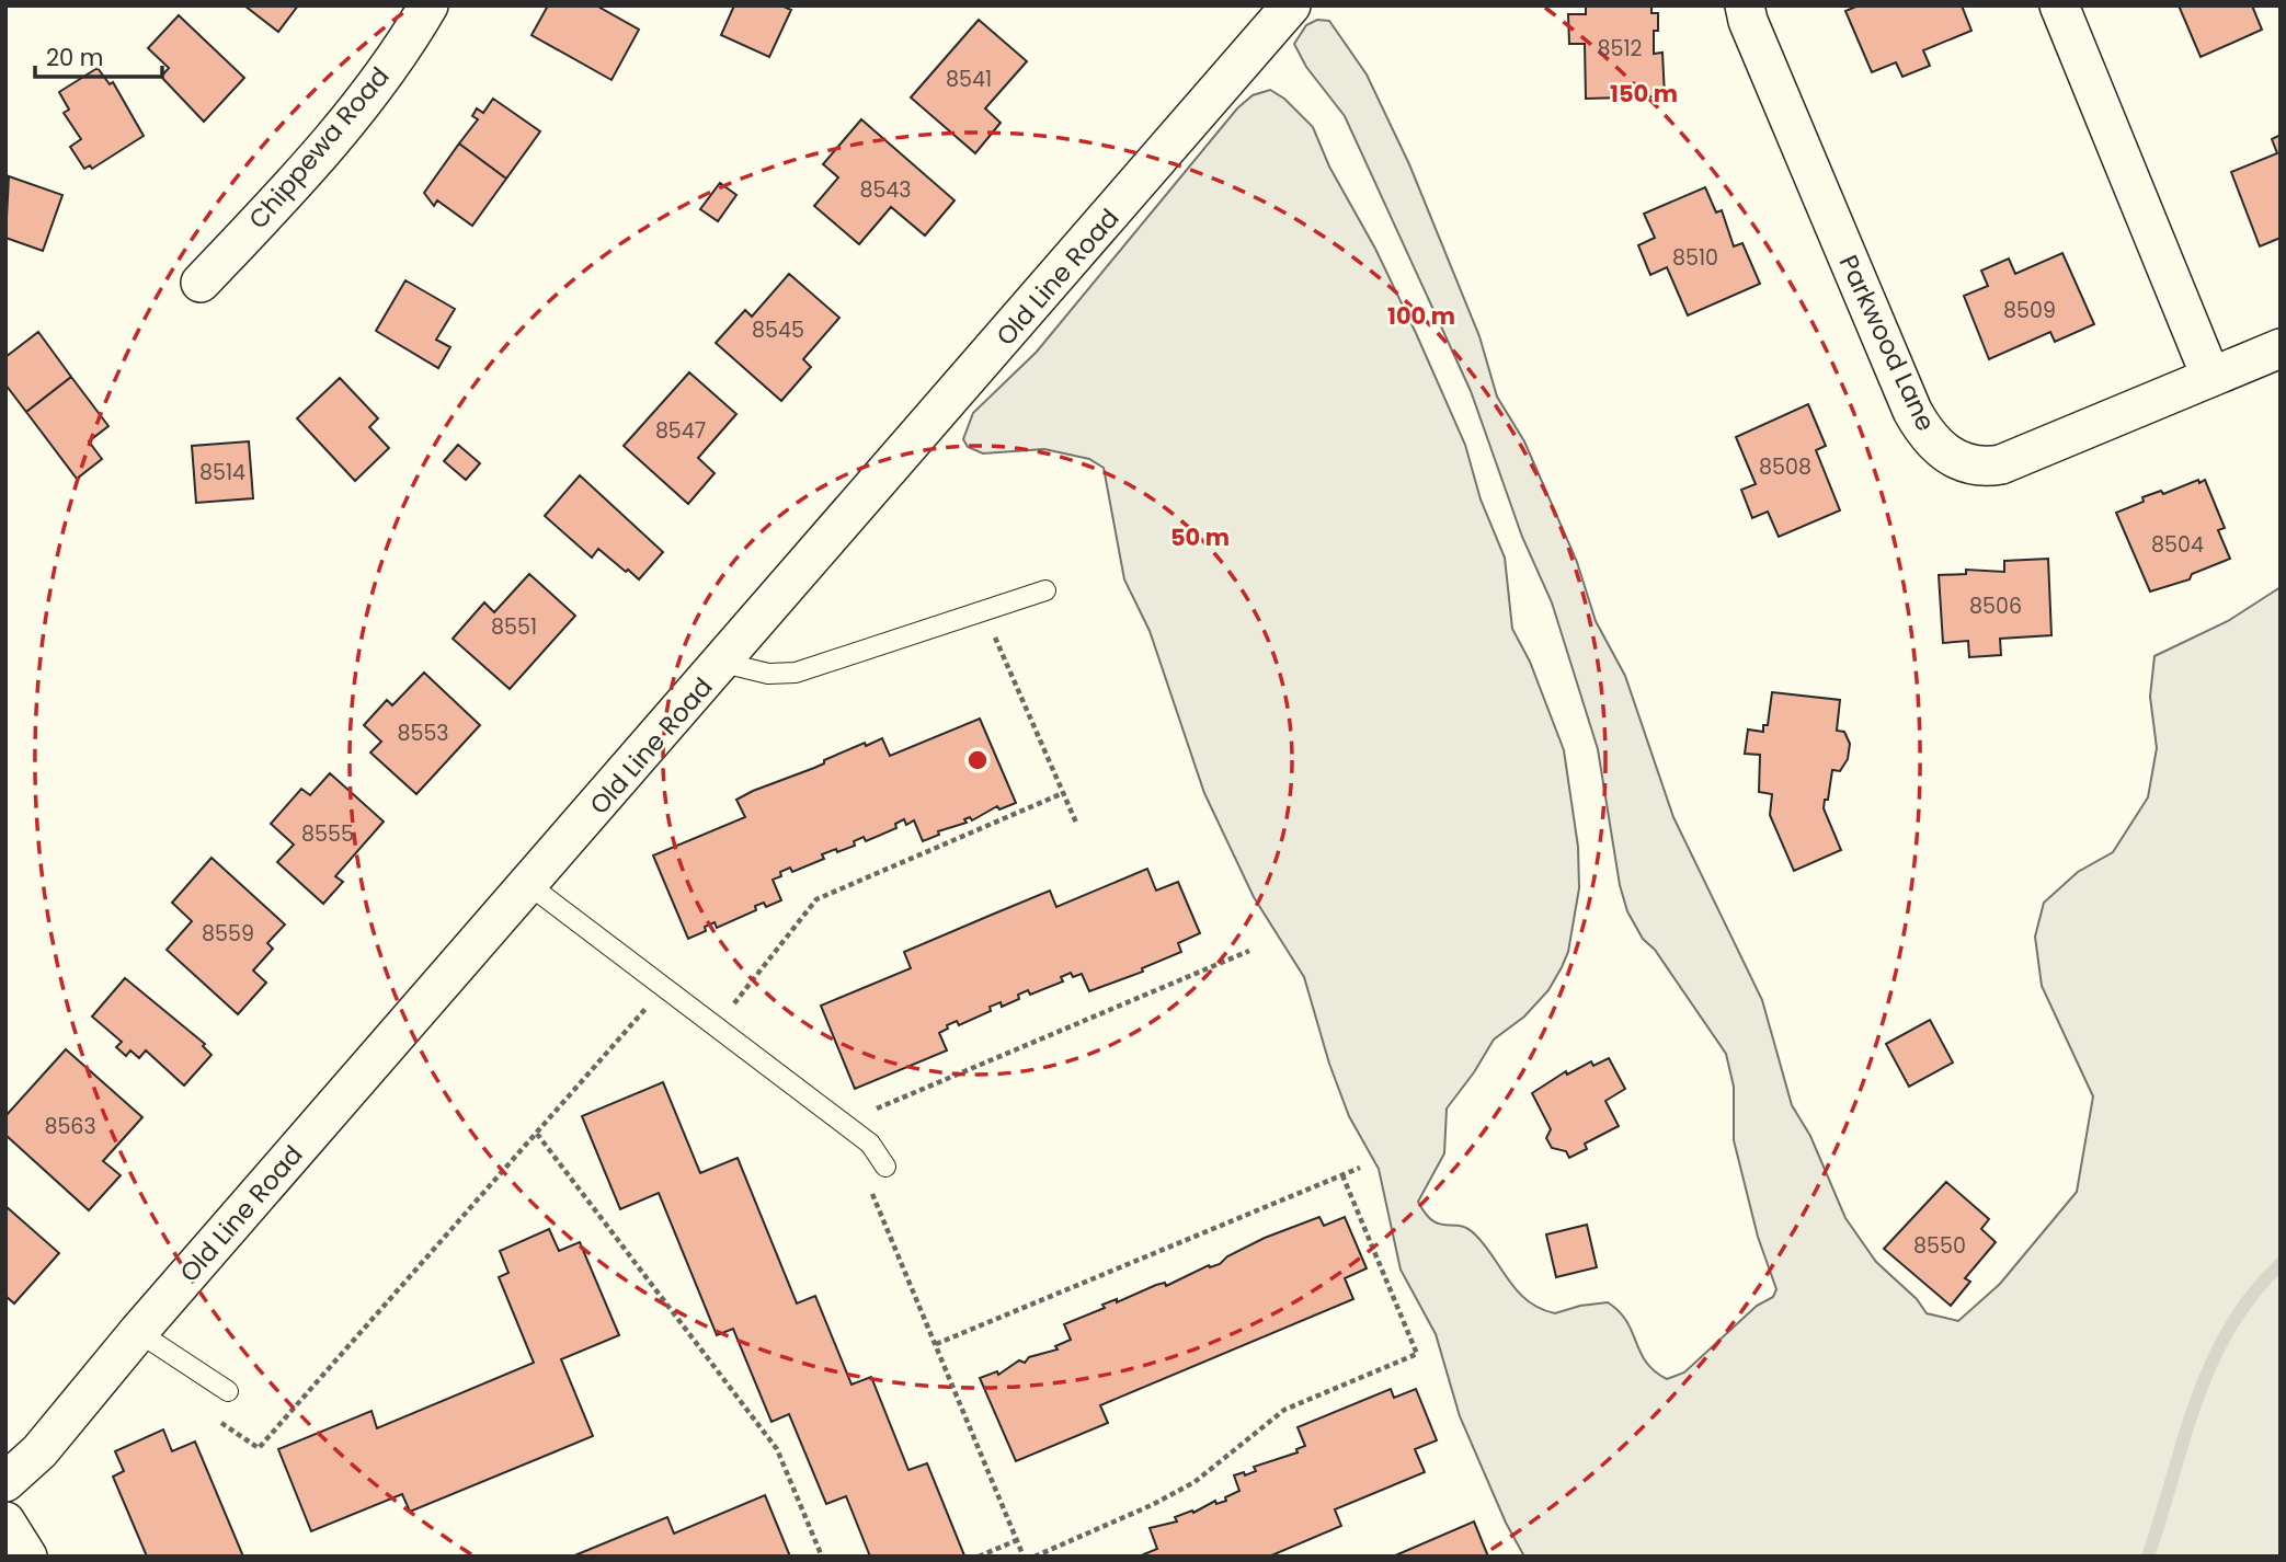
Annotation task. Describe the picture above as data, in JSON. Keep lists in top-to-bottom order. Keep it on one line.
{"streets":{"street":["Chippewa Road","Old Line Road","Parkwood Lane"]},"house_numbers":["8512","8541","8543","8510","8509","8545","8547","8508","8514","8504","8506","8551","8553","8555","8559","8563","8550"],"scale_bar":"20 m","rings":["150 m","100 m","50 m"]}
